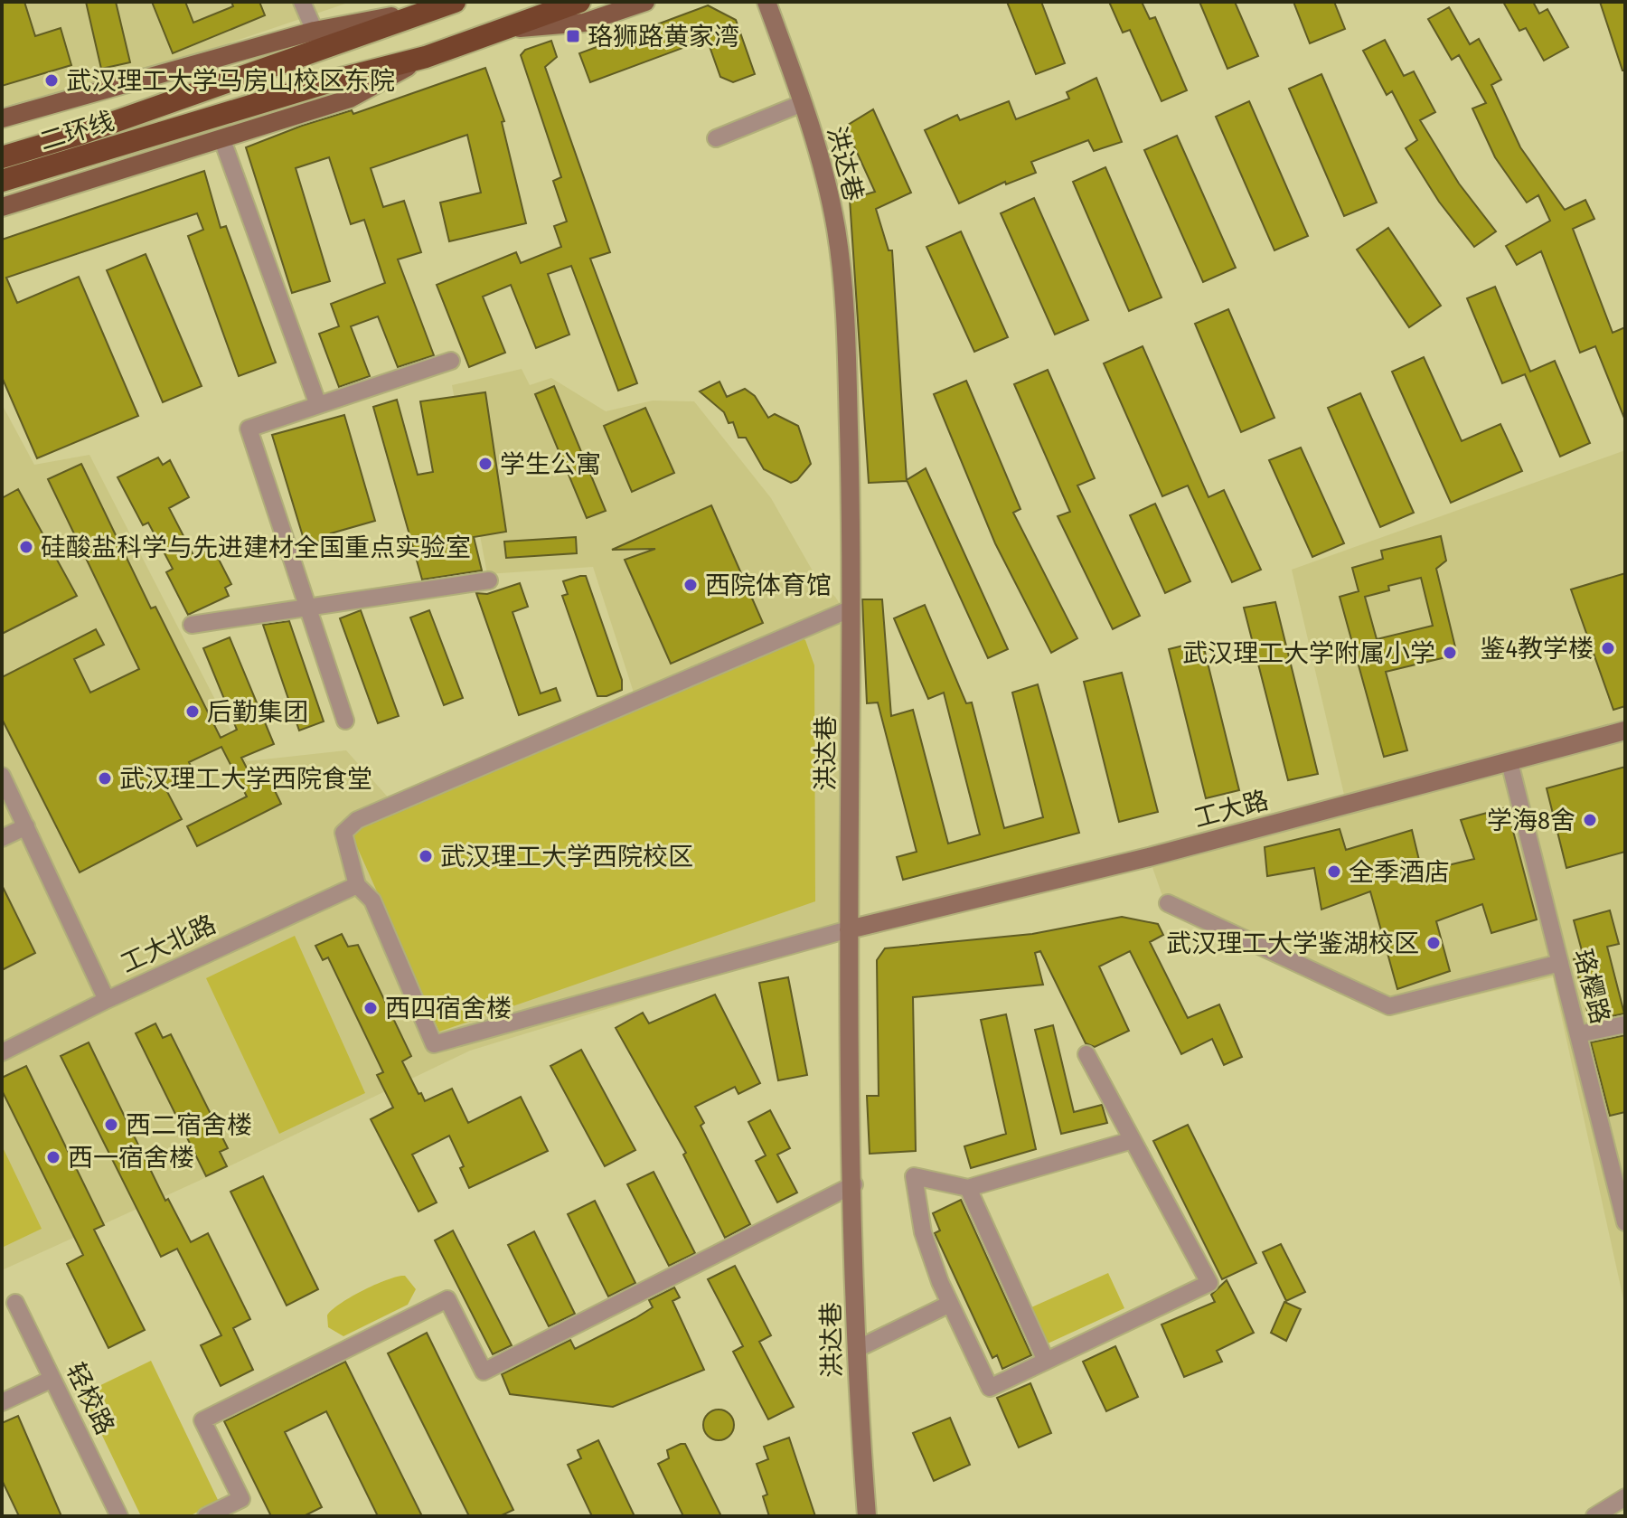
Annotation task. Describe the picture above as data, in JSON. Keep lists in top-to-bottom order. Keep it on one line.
{"streets":{"highway":["二环线"],"street":["洪达巷","工大路","工大北路","珞樱路","轻校路"]},"crossings":[["洪达巷","工大路"],["工大路","珞樱路"]],"places":{"transit":["珞狮路黄家湾"],"other":["武汉理工大学马房山校区东院","学生公寓","硅酸盐科学与先进建材全国重点实验室","西院体育馆","鉴4教学楼","武汉理工大学附属小学","后勤集团","武汉理工大学西院食堂","学海8舍","武汉理工大学西院校区","全季酒店","武汉理工大学鉴湖校区","西四宿舍楼","西二宿舍楼","西一宿舍楼"]}}
